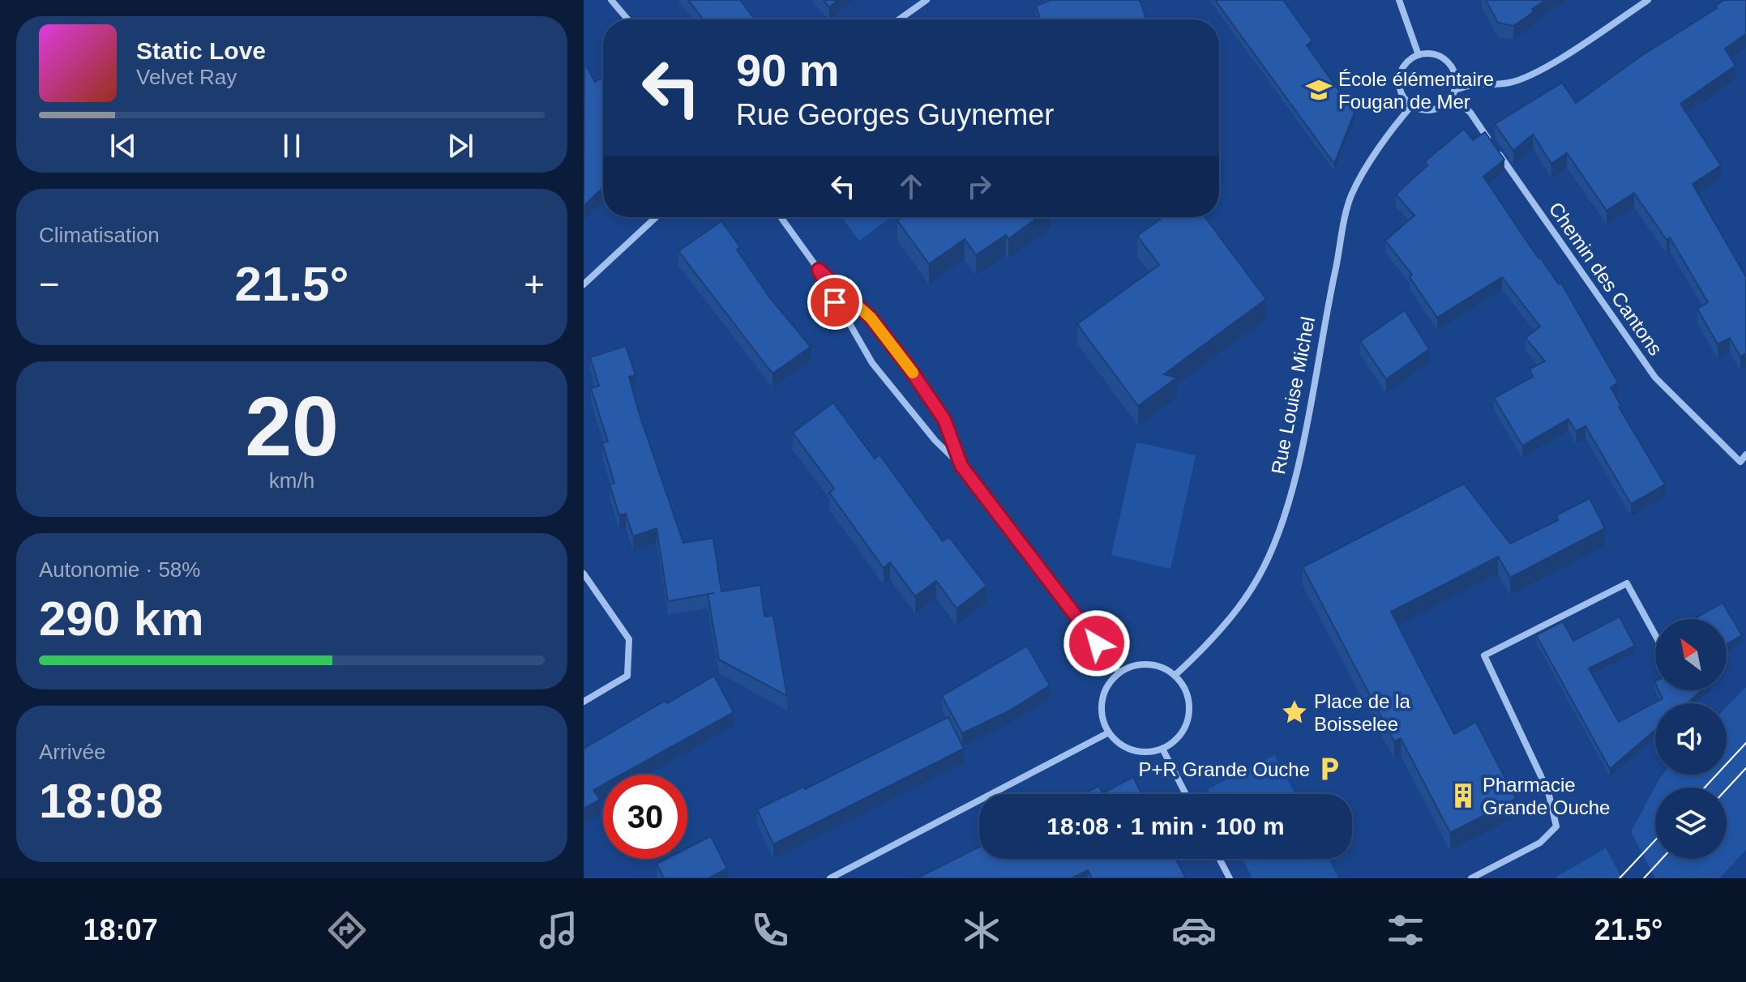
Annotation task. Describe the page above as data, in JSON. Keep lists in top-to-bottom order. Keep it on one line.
{"streets":{"street":["Chemin des Cantons","Rue Louise Michel"]},"crossings":[["Chemin des Cantons","Rue Louise Michel"]],"places":{"school or university":["École élémentaire Fougan de Mer"],"place":["Place de la Boisselee"],"parking":["P+R Grande Ouche"],"building":["Pharmacie Grande Ouche"]},"north":"top left","page":{"turn":["90 m","Rue Georges Guynemer"],"song":["Static Love","Velvet Ray"],"tile":["Climatisation",["20","km/h"],["Autonomie · 58%","290 km"],["Arrivée","18:08"]],"heat":["−","21.5°","+"],"limit":"30","trip":"18:08 · 1 min · 100 m","tabs":["18:07","21.5°"]}}
